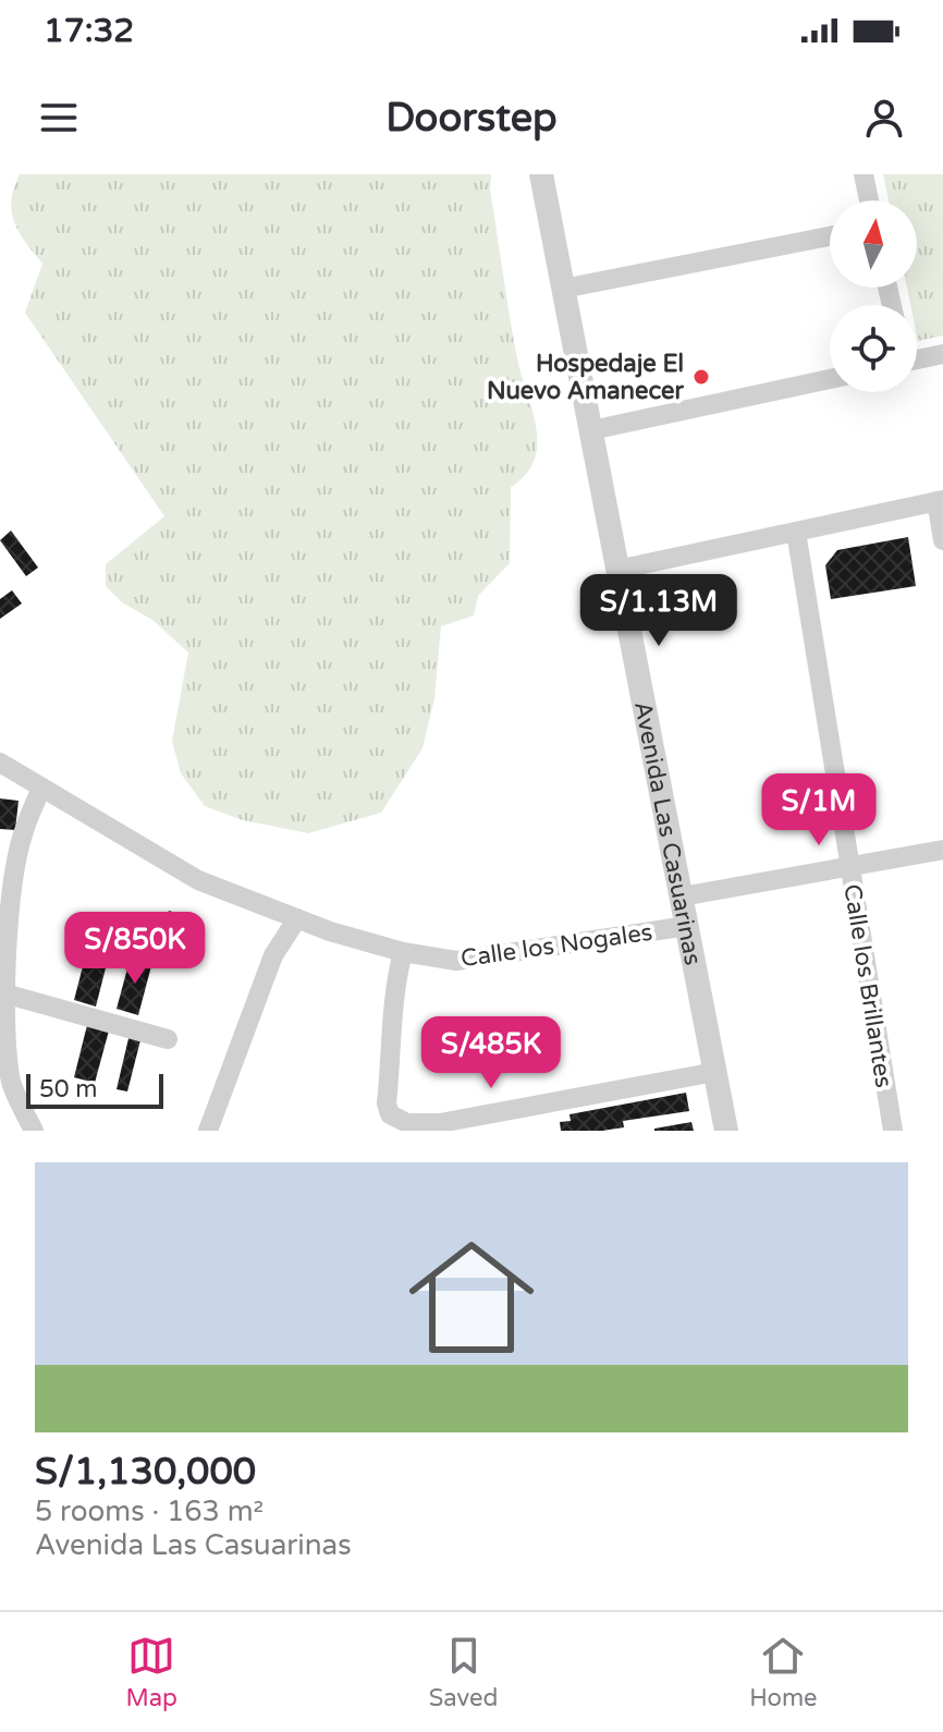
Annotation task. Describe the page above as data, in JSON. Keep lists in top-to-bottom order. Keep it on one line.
{"streets":{"street":["Avenida Las Casuarinas","Calle los Nogales","Calle los Brillantes"]},"crossings":[["Avenida Las Casuarinas","Calle los Nogales"]],"places":["Hospedaje El Nuevo Amanecer"],"scale_bar":"50 m","north":"top","page":{"status":"17:32","header":"Doorstep","price":["S/1.13M","S/1M","S/850K","S/485K"],"scale":"50 m","list":[{"name":"S/1,130,000","note":"5 rooms · 163 m² · Avenida Las Casuarinas"}],"tabs":["Map","Saved","Home"]}}
